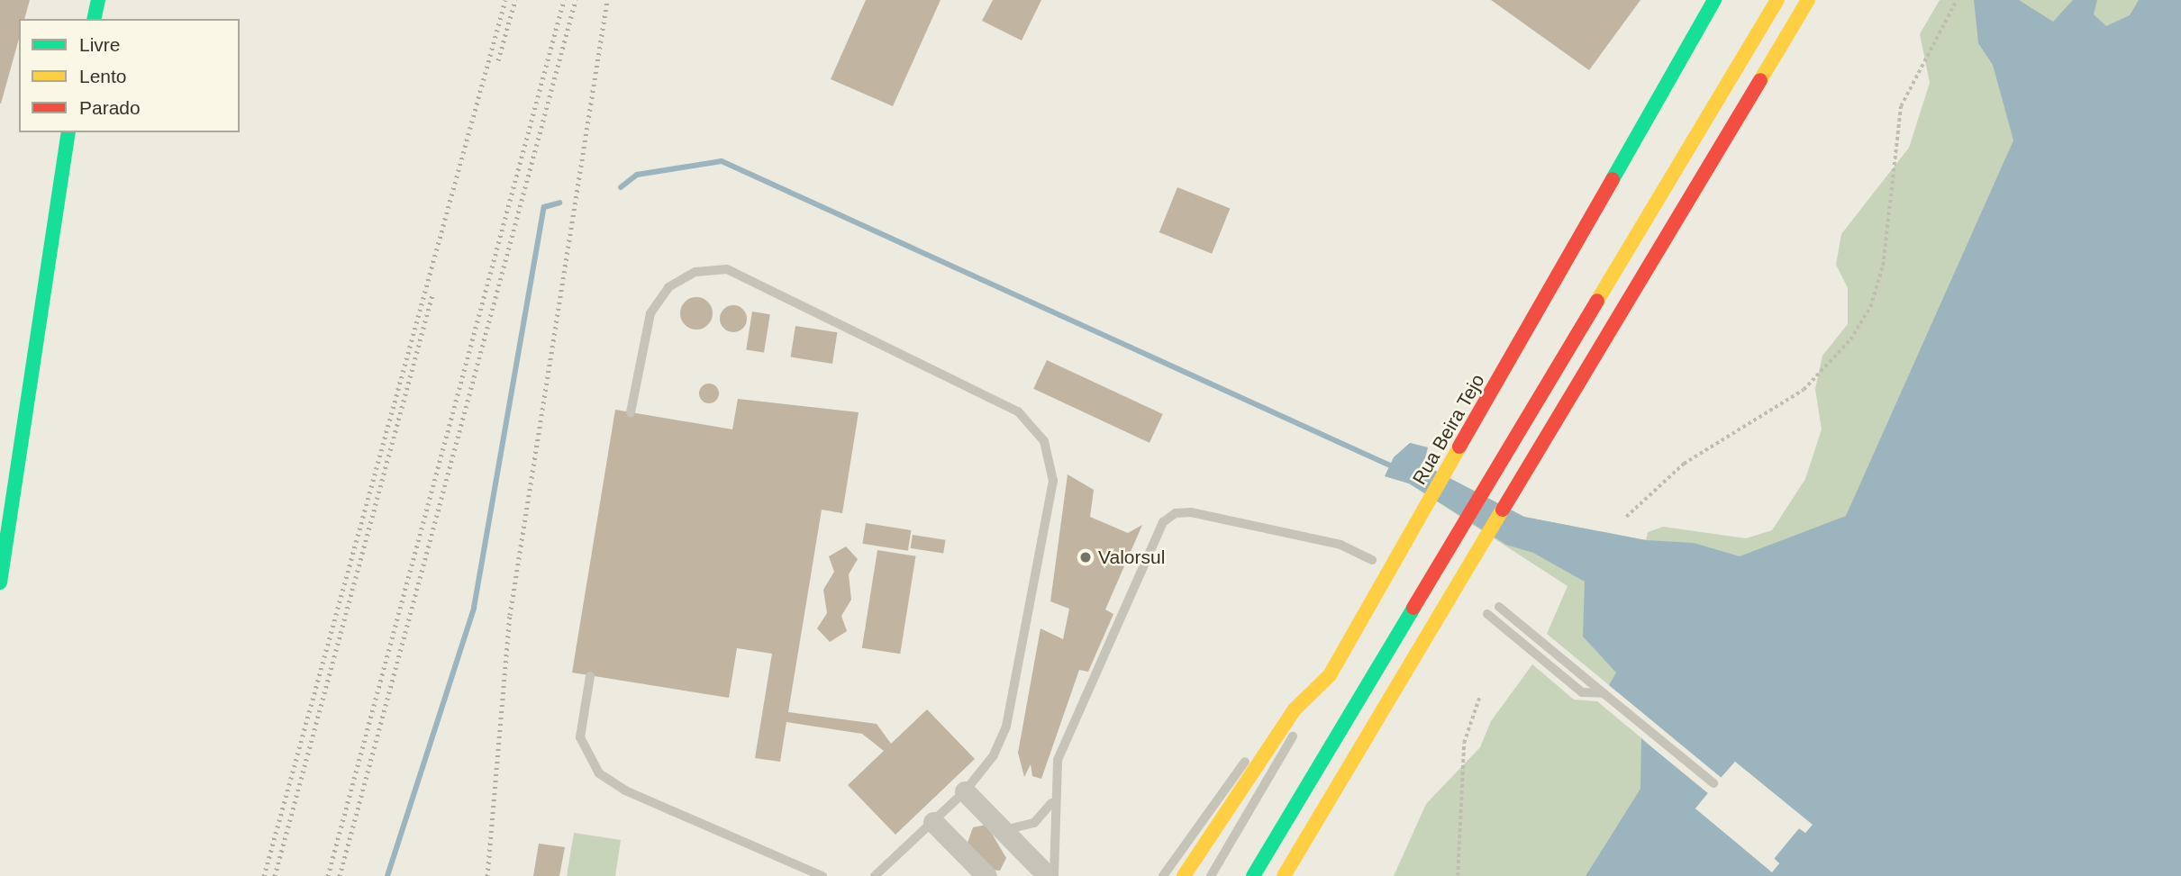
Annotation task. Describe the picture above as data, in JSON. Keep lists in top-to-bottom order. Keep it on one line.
{"streets":{"main road":["Rua Beira Tejo"]},"places":["Valorsul"],"legend":["Livre","Lento","Parado"]}
